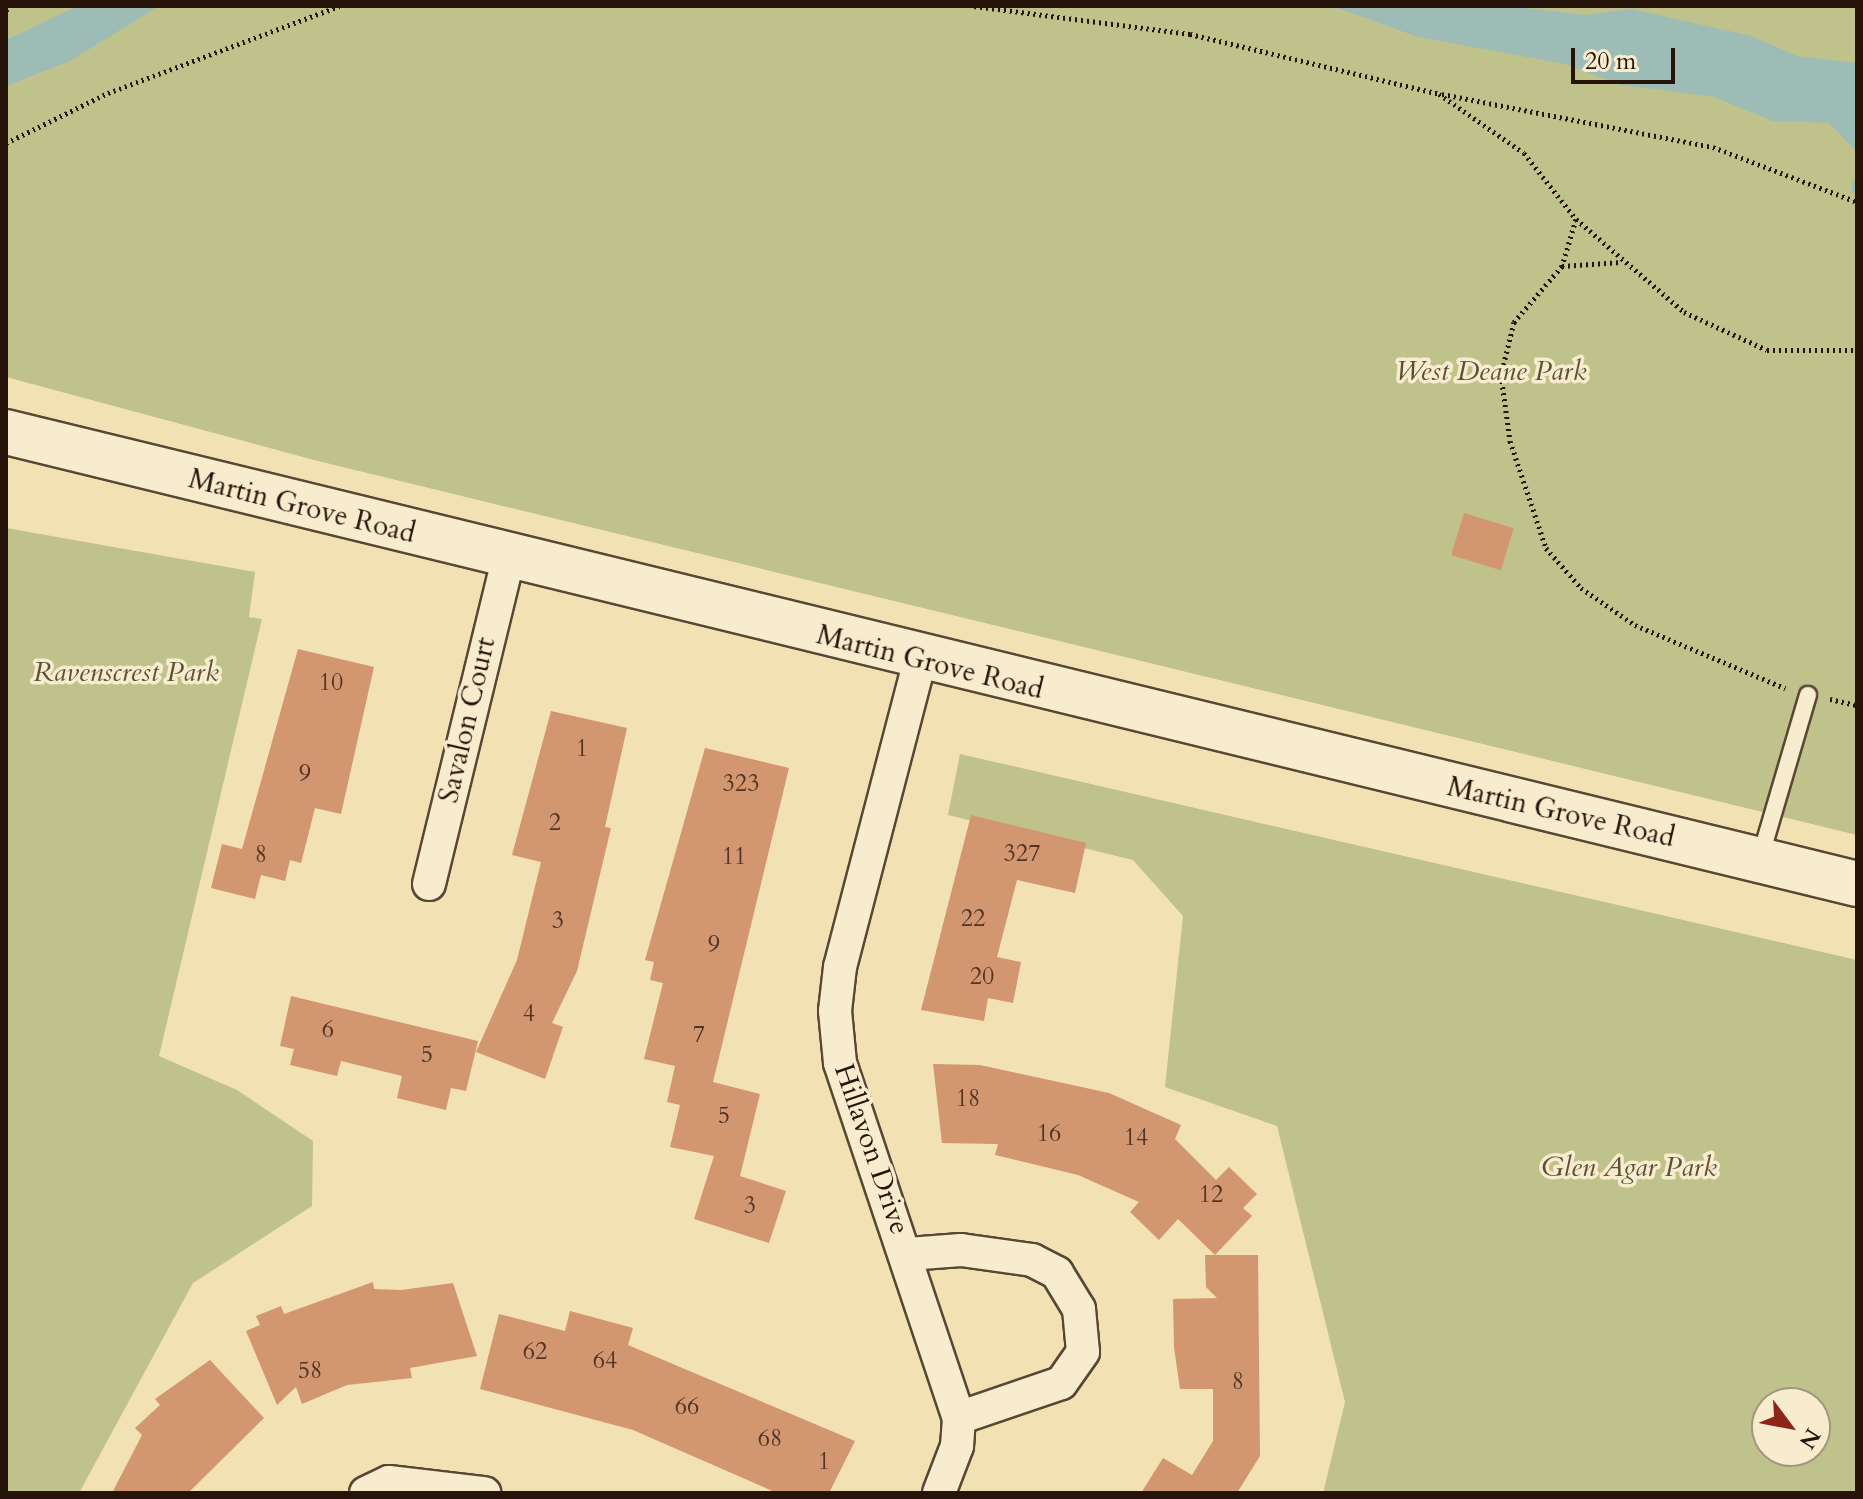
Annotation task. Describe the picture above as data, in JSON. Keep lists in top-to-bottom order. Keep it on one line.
{"streets":{"main road":["Martin Grove Road"],"street":["Savalon Court","Hillavon Drive"]},"crossings":[["Martin Grove Road","Savalon Court"],["Martin Grove Road","Hillavon Drive"]],"parks":["West Deane Park","Ravenscrest Park","Glen Agar Park"],"house_numbers":["10","1","9","323","2","327","8","11","22","3","9","20","4","6","7","5","18","5","16","14","12","3","62","64","58","8","66","68","1"],"scale_bar":"20 m","north":"bottom right"}
